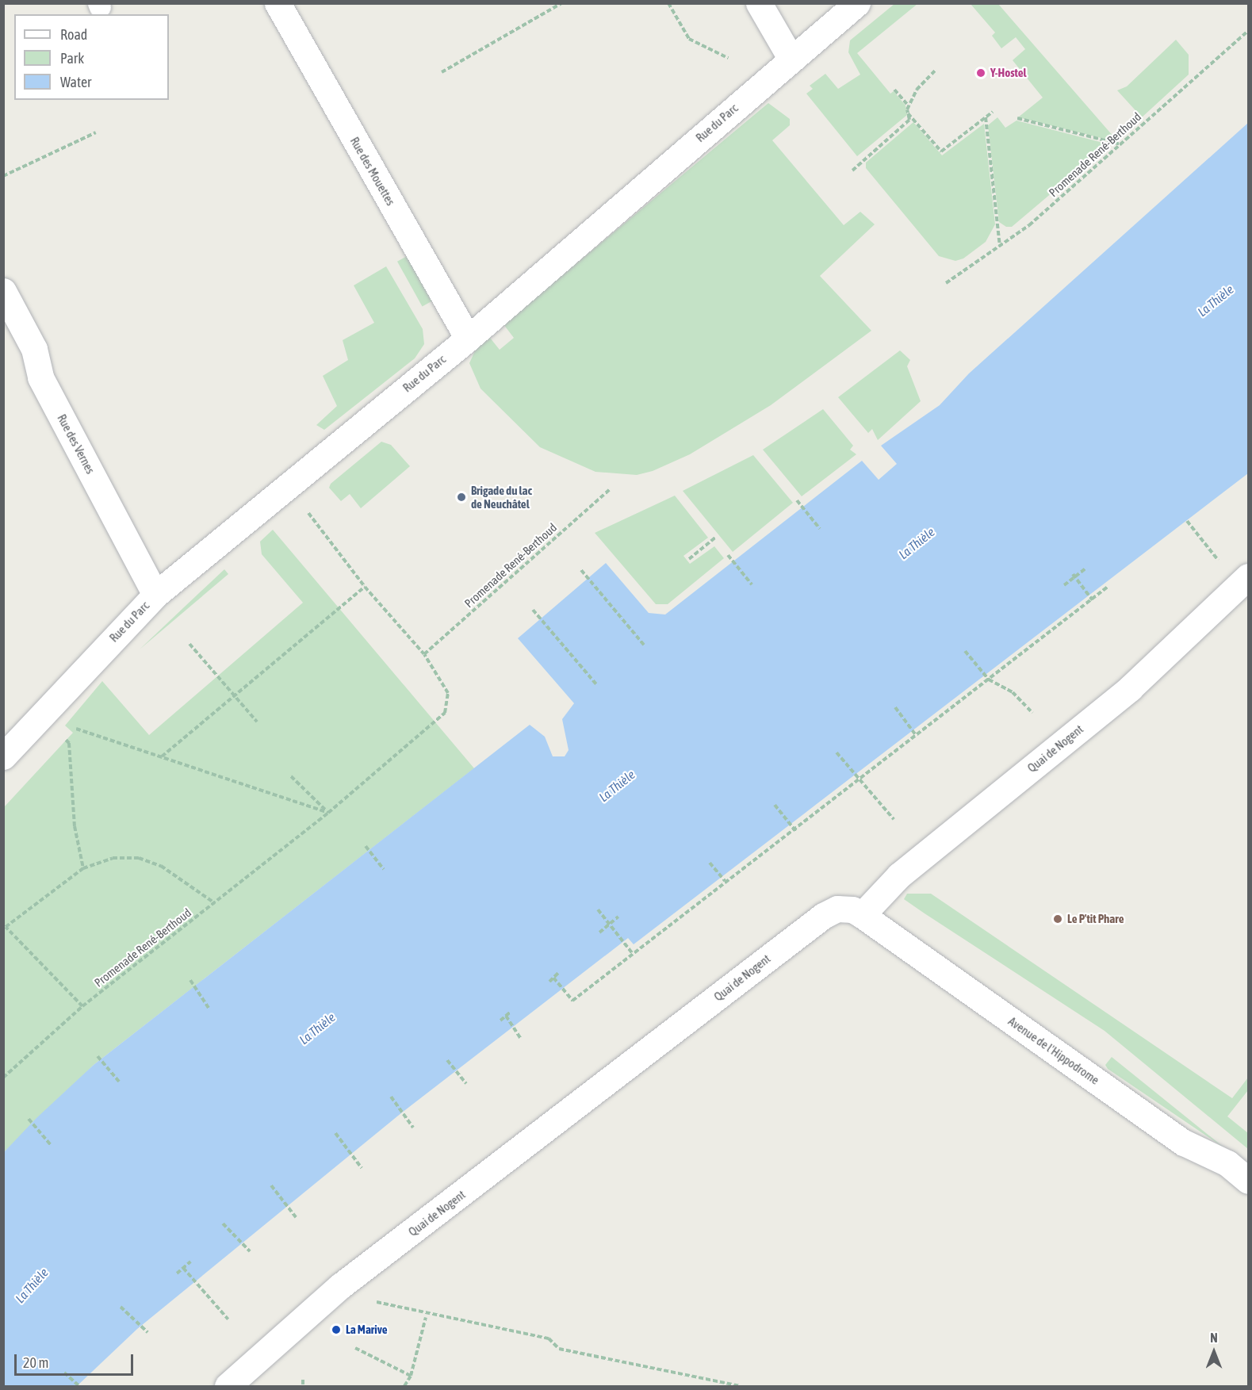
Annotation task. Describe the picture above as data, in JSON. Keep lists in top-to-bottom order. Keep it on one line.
{"streets":{"street":["Rue du Parc","Rue des Mouettes","Rue des Vernes","Quai de Nogent","Avenue de l'Hippodrome"],"path":["Promenade René-Berthoud"]},"crossings":[["Rue du Parc","Promenade René-Berthoud"],["Rue du Parc","Rue des Mouettes"],["Rue du Parc","Rue des Vernes"],["Quai de Nogent","Avenue de l'Hippodrome"]],"water":["La Thièle"],"places":["Y-Hostel","Brigade du lac de Neuchâtel","Le P'tit Phare","La Marive"],"legend":["Road","Park","Water"],"scale_bar":"20 m","north":"top"}
